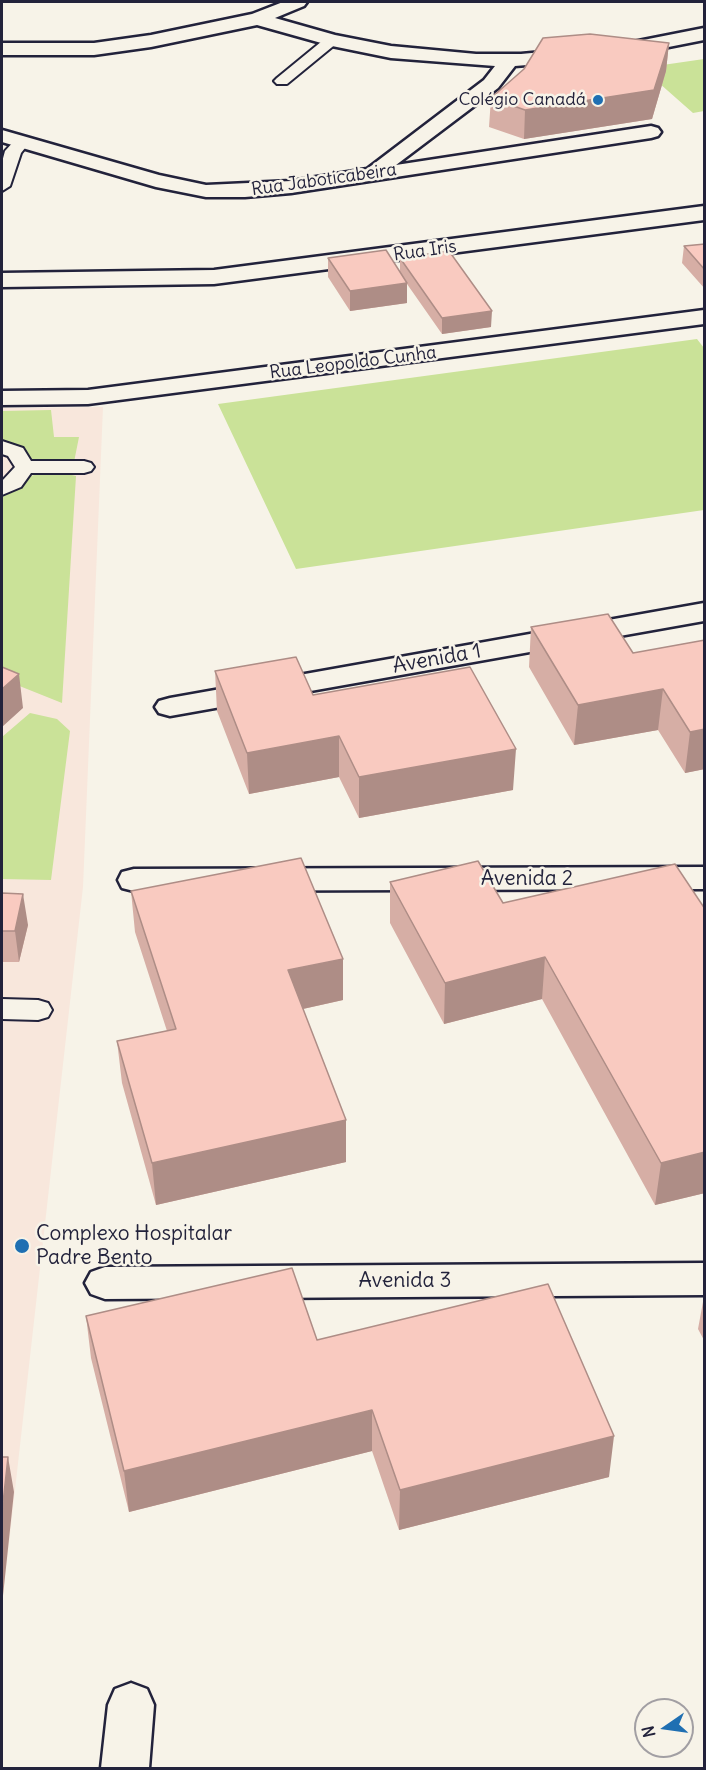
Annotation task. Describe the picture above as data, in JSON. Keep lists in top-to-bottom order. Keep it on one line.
{"streets":{"street":["Rua Jaboticabeira","Rua Iris","Rua Leopoldo Cunha","Avenida 1","Avenida 2","Avenida 3"]},"places":["Colégio Canadá","Complexo Hospitalar Padre Bento"],"north":"left"}
